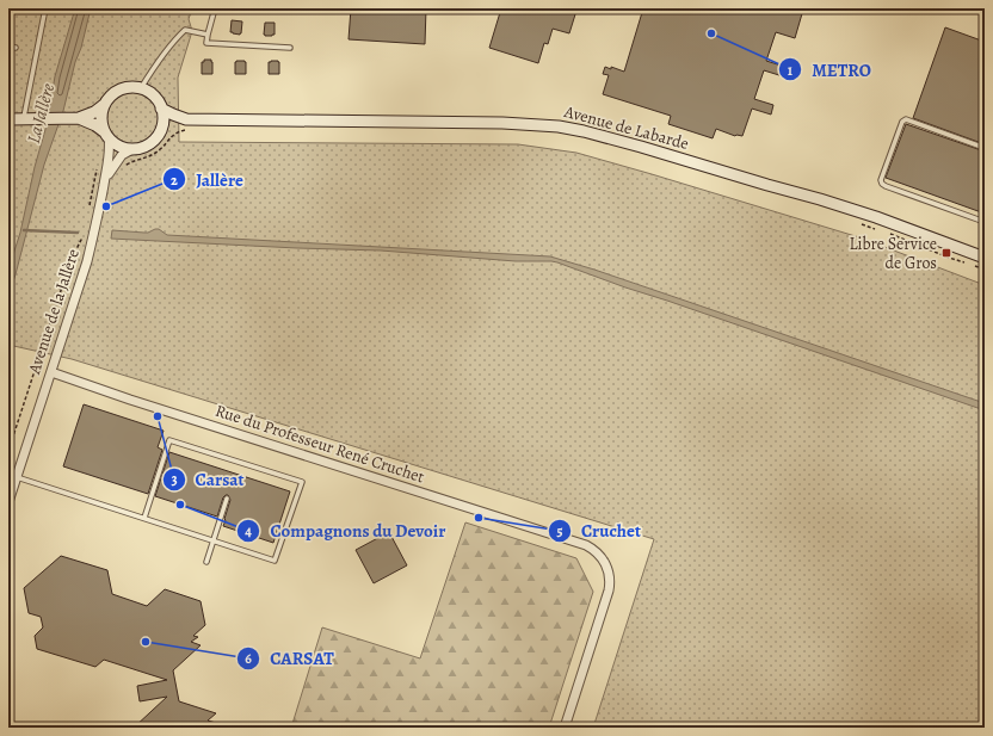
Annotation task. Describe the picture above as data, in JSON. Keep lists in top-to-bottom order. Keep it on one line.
{"streets":{"main road":["Avenue de Labarde"],"street":["Avenue de la Jallère","Rue du Professeur René Cruchet"]},"crossings":[["Avenue de Labarde","Avenue de la Jallère"],["Avenue de la Jallère","Rue du Professeur René Cruchet"]],"water":["La Jallère"],"places":{"other":["METRO","Jallère","Carsat","Compagnons du Devoir","Cruchet","CARSAT"],"transit":["Libre Service de Gros"]}}
